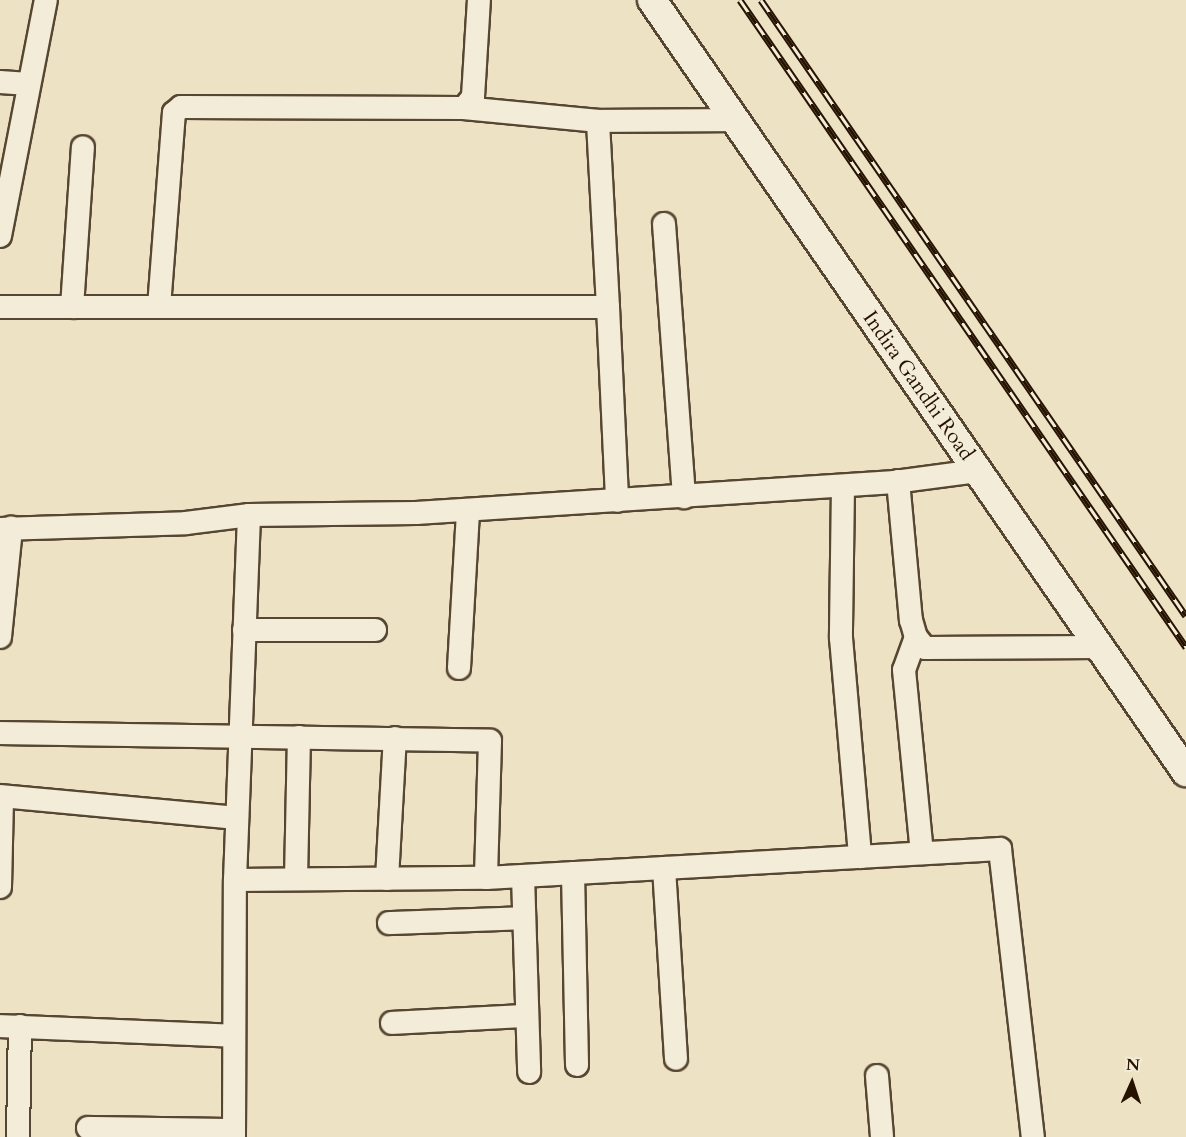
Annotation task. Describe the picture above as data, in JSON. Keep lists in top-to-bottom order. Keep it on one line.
{"streets":{"street":["Indira Gandhi Road"]},"north":"top"}
